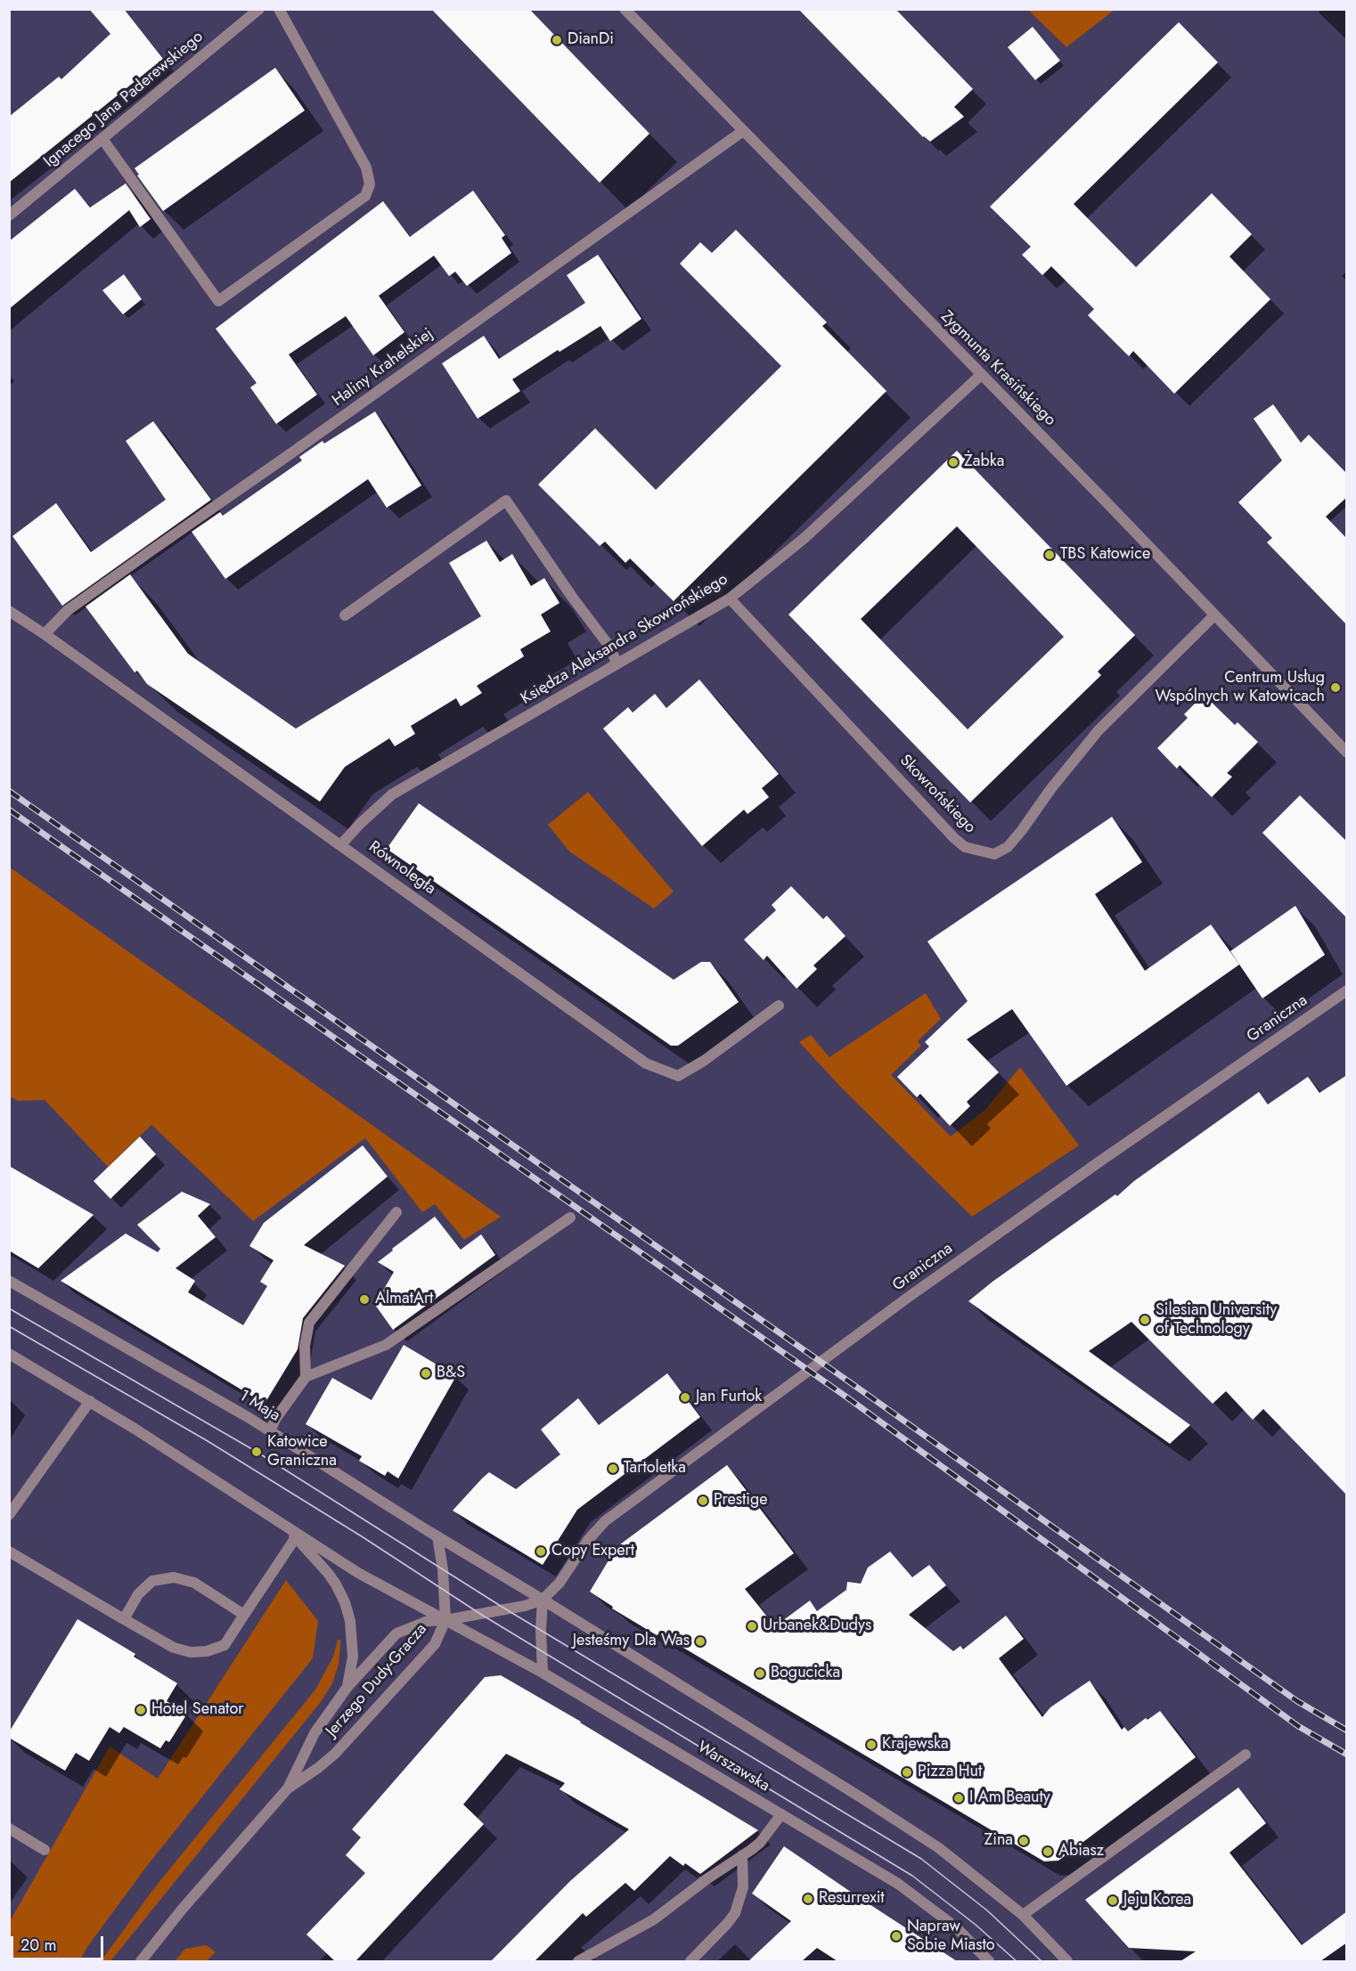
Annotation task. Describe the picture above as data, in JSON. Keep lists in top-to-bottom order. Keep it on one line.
{"streets":{"street":["Ignacego Jana Paderewskiego","Haliny Krahelskiej","Zygmunta Krasińskiego","Księdza Aleksandra Skowrońskiego","Skowrońskiego","Równoległa","Graniczna","1 Maja","Jerzego Dudy-Gracza","Warszawska"]},"crossings":[["Haliny Krahelskiej","Zygmunta Krasińskiego"],["Haliny Krahelskiej","Równoległa"],["Zygmunta Krasińskiego","Księdza Aleksandra Skowrońskiego"],["Zygmunta Krasińskiego","Skowrońskiego"],["Księdza Aleksandra Skowrońskiego","Skowrońskiego"],["Księdza Aleksandra Skowrońskiego","Równoległa"],["Graniczna","1 Maja"],["Jerzego Dudy-Gracza","Warszawska"]],"places":["DianDi","Żabka","TBS Katowice","Centrum Usług Wspólnych w Katowicach","AlmatArt","Silesian University of Technology","B&S","Jan Furtok","Katowice Graniczna","Tartoletka","Prestige","Copy Expert","Urbanek&Dudys","Jesteśmy Dla Was","Bogucicka","Hotel Senator","Krajewska","Pizza Hut","I Am Beauty","Zina","Abiasz","Resurrexit","Jeju Korea","Napraw Sobie Miasto"],"scale_bar":"20 m"}
